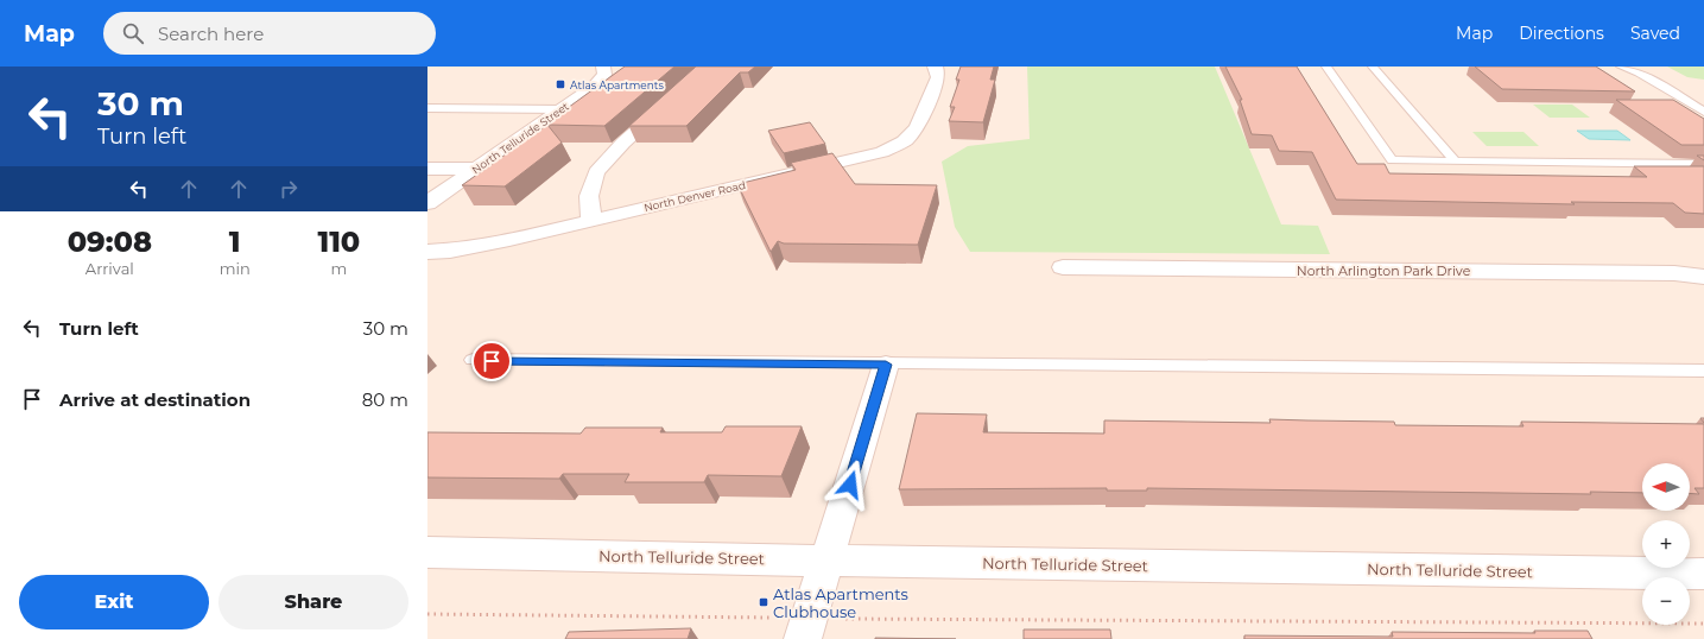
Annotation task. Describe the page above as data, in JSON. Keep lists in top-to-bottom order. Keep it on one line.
{"streets":{"street":["North Telluride Street","North Denver Road","North Arlington Park Drive"]},"places":{"transit":["Atlas Apartments","Atlas Apartments Clubhouse"]},"north":"left","page":{"header":"Map","search":"Search here","nav":["Map","Directions","Saved"],"turn":["30 m","Turn left"],"eta":["09:08","Arrival","1","min","110","m"],"list":[{"name":"Turn left","value":"30 m"},{"name":"Arrive at destination","value":"80 m"}],"map_buttons":["+","−"],"buttons":["Exit","Share"]}}
